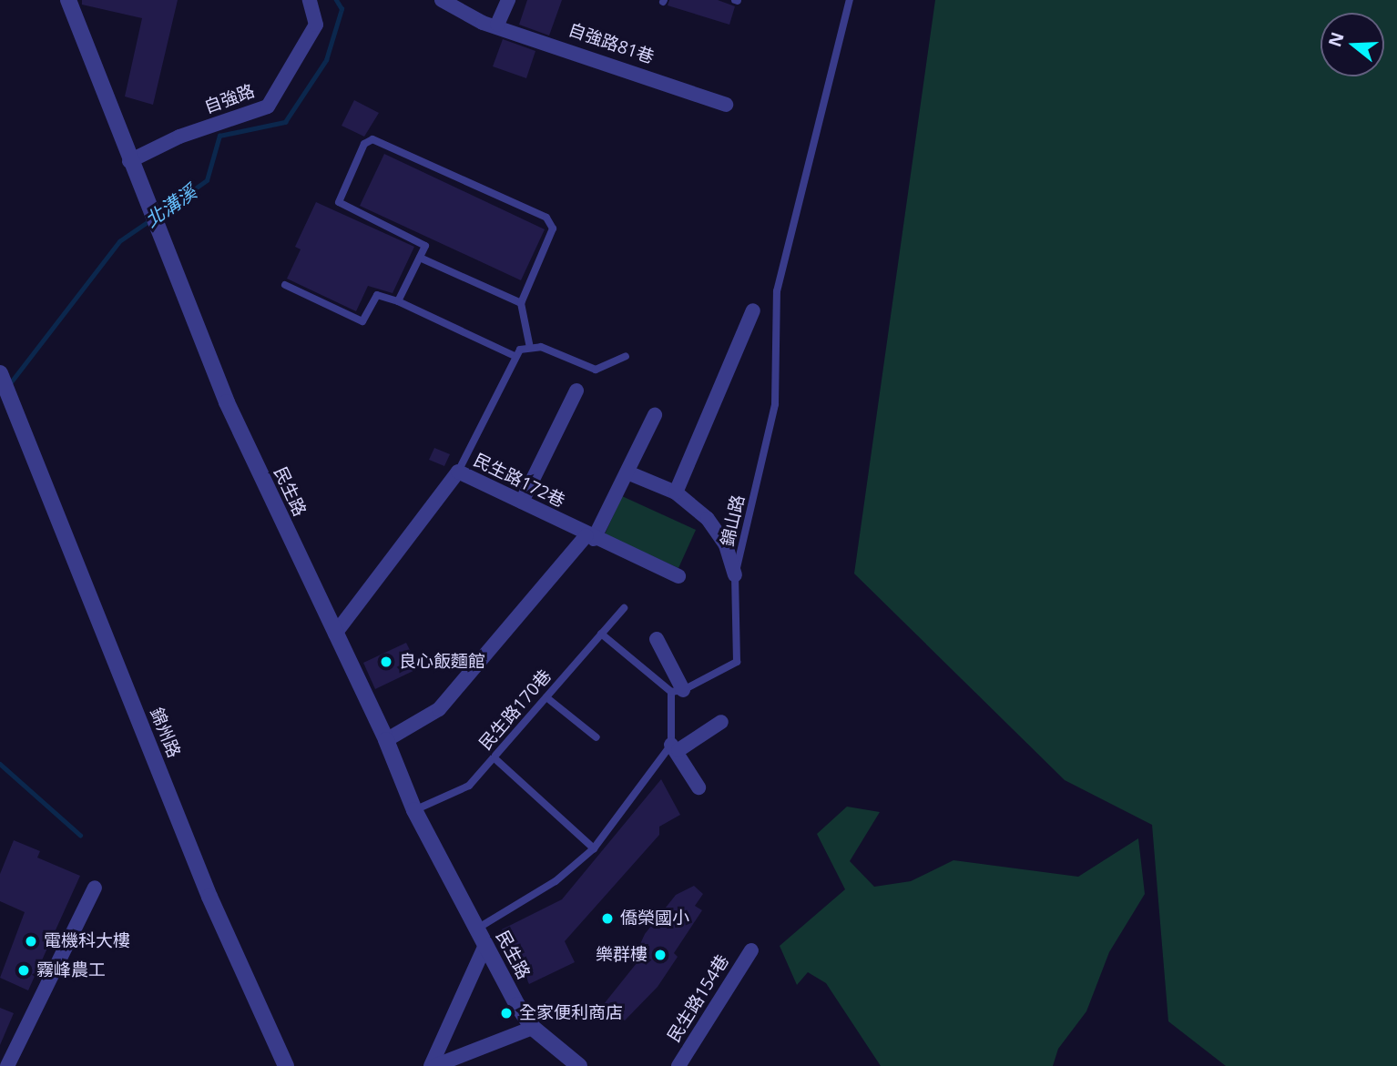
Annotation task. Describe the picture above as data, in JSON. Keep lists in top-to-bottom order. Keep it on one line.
{"streets":{"street":["自強路81巷","自強路","民生路172巷","民生路","錦州路","民生路154巷"],"lane":["錦山路","民生路170巷"]},"crossings":[["自強路","民生路"],["民生路172巷","民生路"],["民生路","民生路170巷"]],"water":["北溝溪"],"places":["良心飯麵館","僑榮國小","電機科大樓","樂群樓","霧峰農工","全家便利商店"],"north":"left"}
